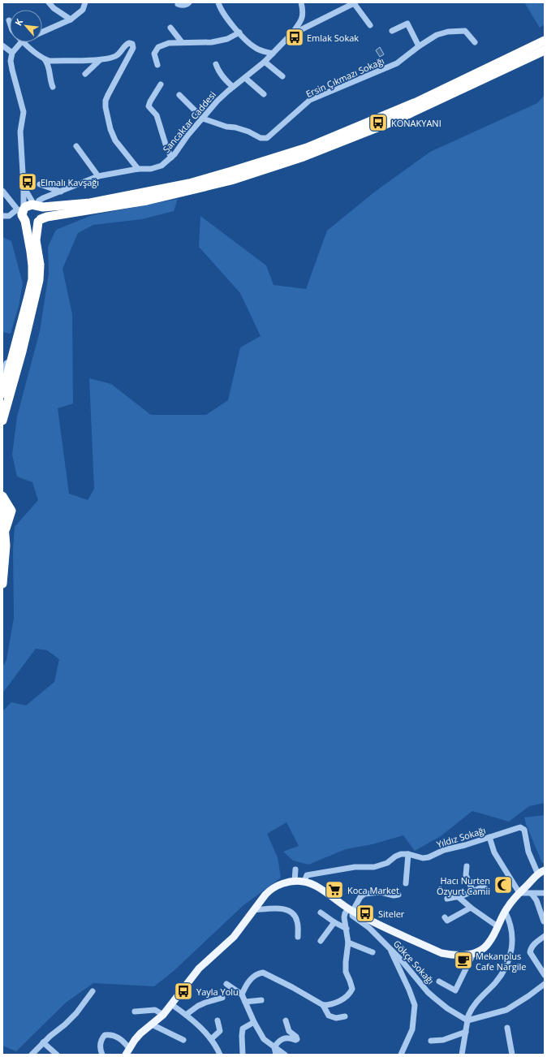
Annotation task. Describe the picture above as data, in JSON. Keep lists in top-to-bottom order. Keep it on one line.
{"streets":{"street":["Ersin Çıkmazı Sokağı","Sancaktar Caddesi","Yıldız Sokağı","Gökçe Sokağı"]},"crossings":[["Ersin Çıkmazı Sokağı","Sancaktar Caddesi"]],"places":{"bus stop":["Emlak Sokak","KONAKYANI","Elmalı Kavşağı","Siteler","Yayla Yolu"],"mosque":["Hacı Nurten Özyurt Camii"],"supermarket":["Koca Market"],"cafe":["Mekanplus Cafe Nargile"]},"north":"top left"}
